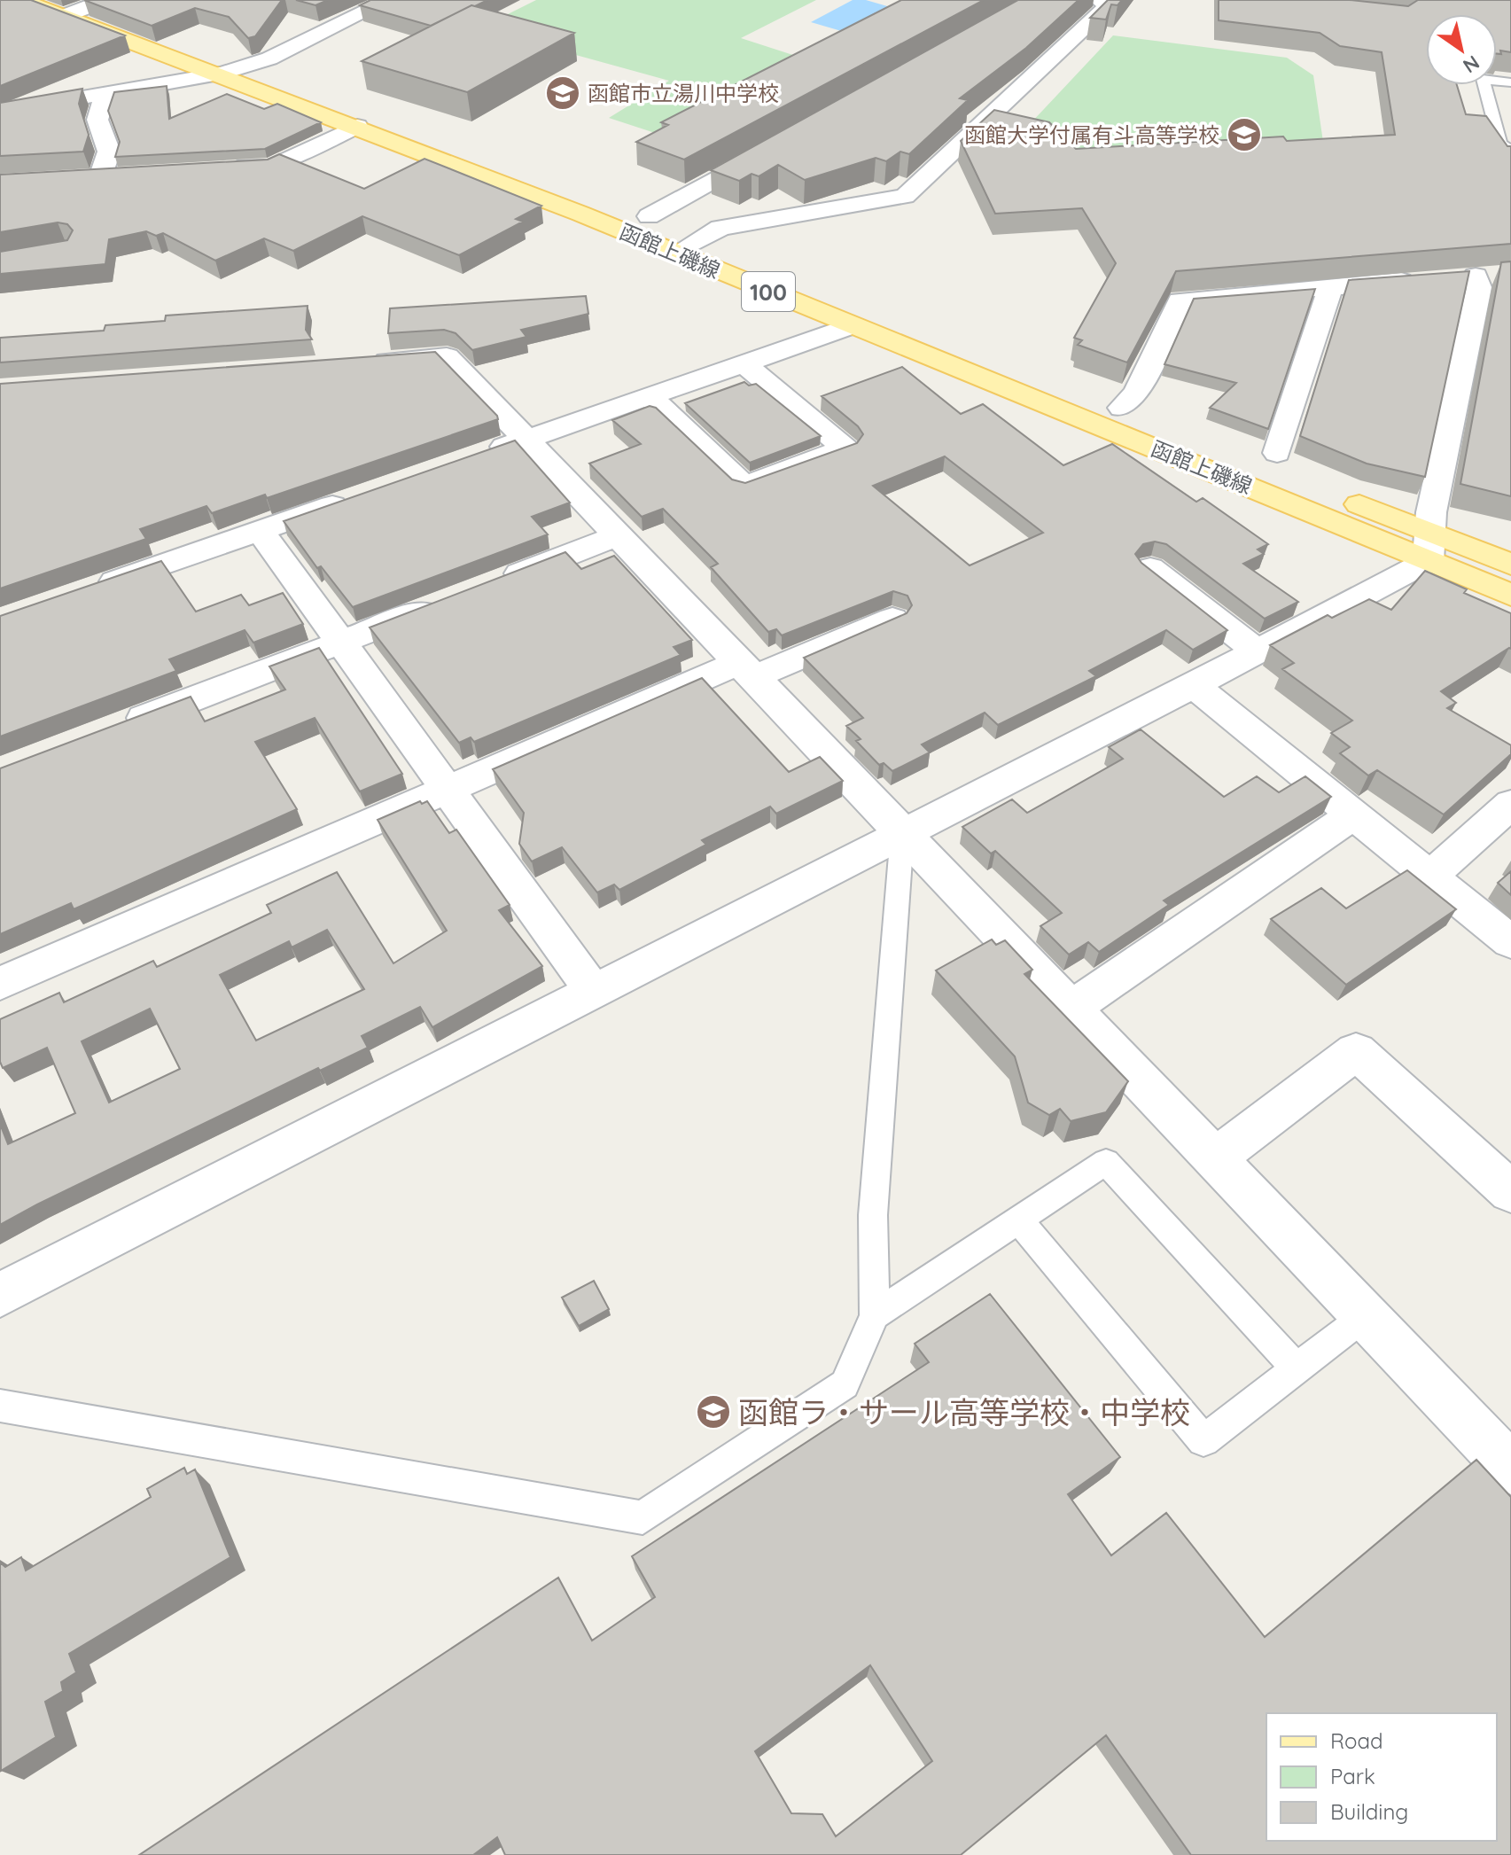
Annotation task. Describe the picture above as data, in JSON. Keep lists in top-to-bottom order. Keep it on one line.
{"streets":{"main road":["函館上磯線","100"]},"places":{"school or university":["函館市立湯川中学校","函館大学付属有斗高等学校","函館ラ・サール高等学校・中学校"]},"legend":["Road","Park","Building"],"north":"bottom right"}
